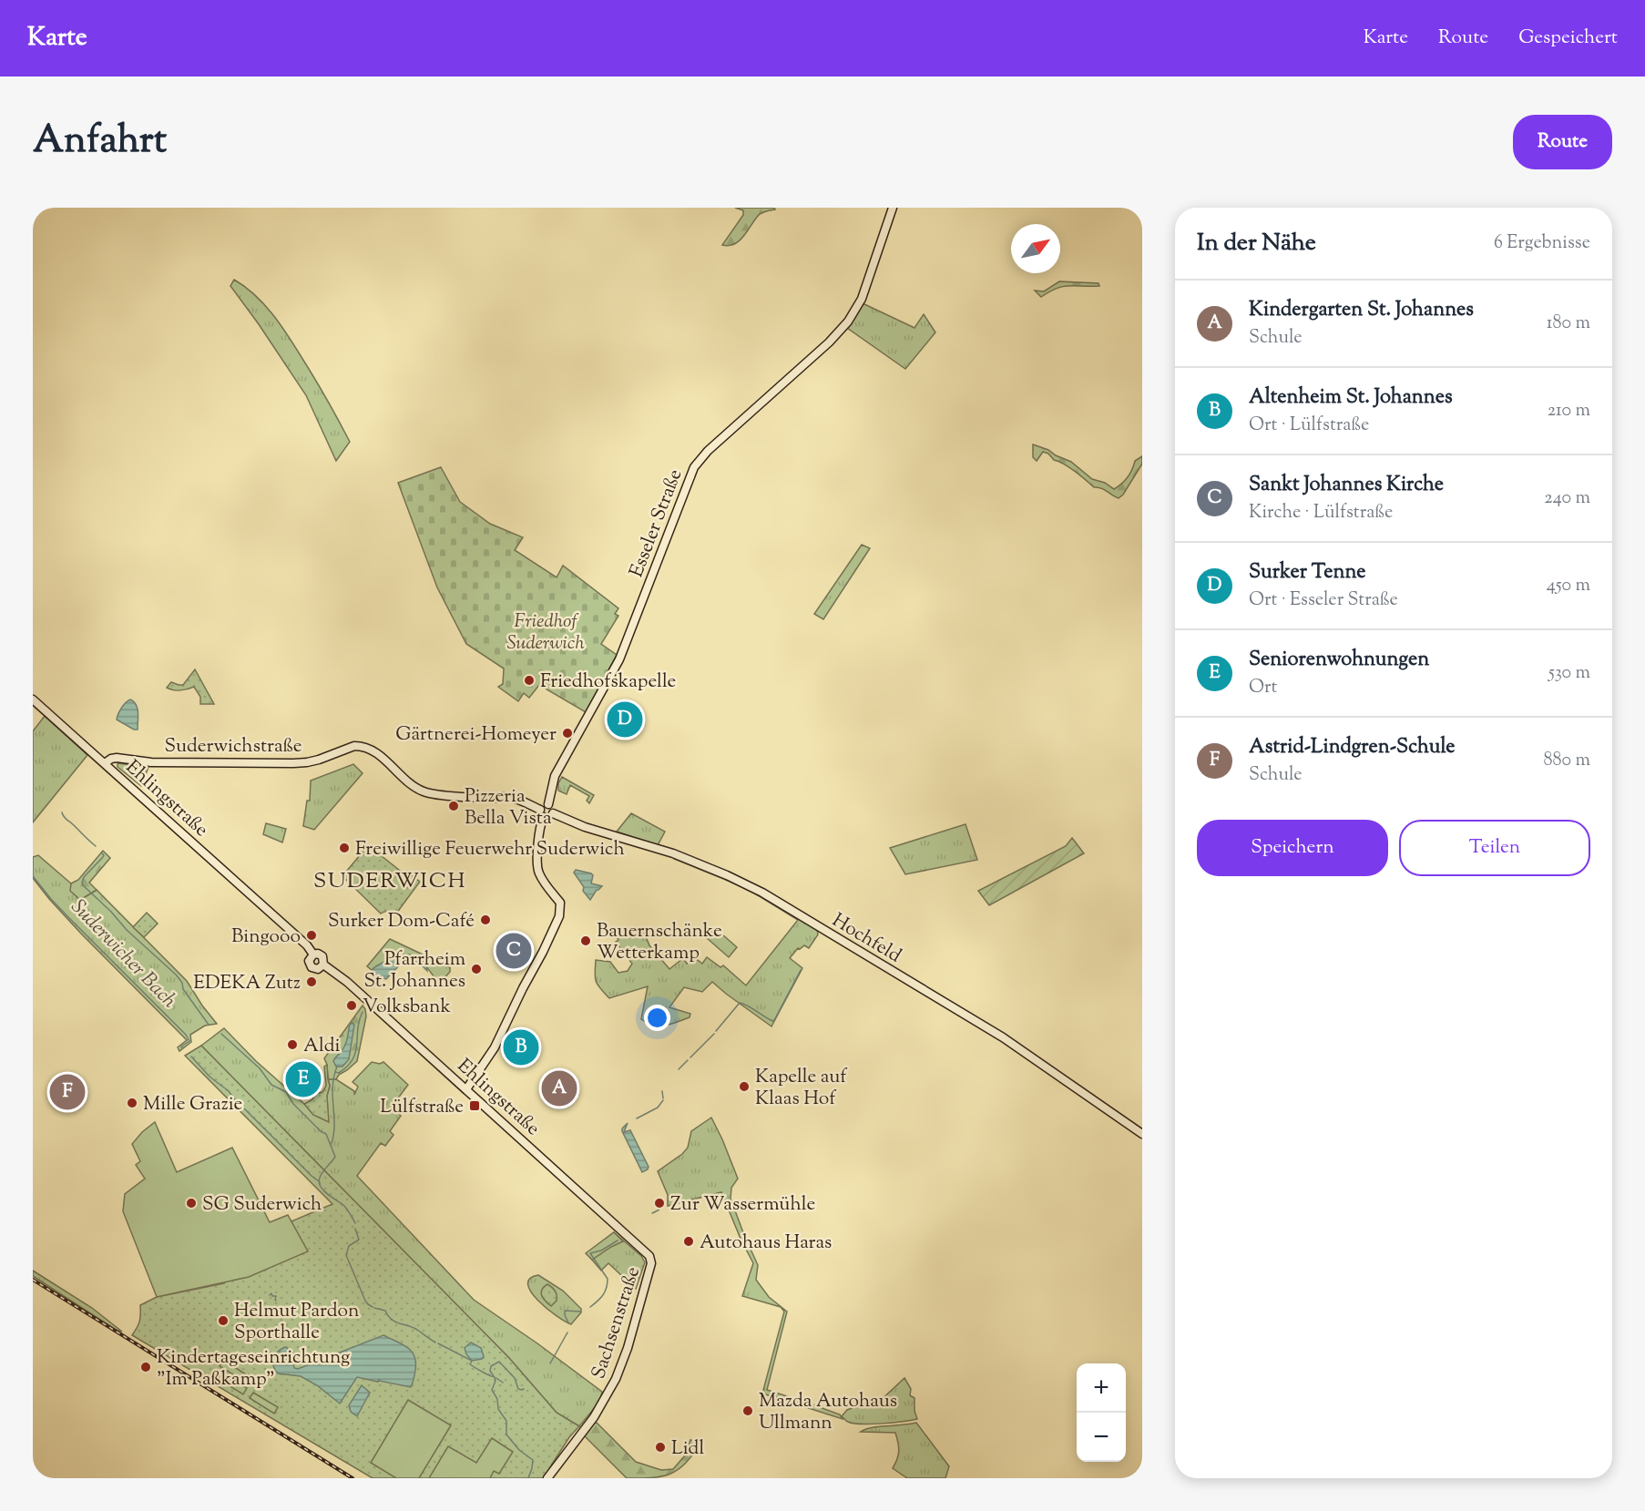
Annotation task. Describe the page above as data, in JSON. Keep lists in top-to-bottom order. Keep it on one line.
{"streets":{"street":["Esseler Straße","Suderwichstraße","Ehlingstraße","Hochfeld","Sachsenstraße"]},"crossings":[["Esseler Straße","Suderwichstraße"],["Esseler Straße","Hochfeld"],["Suderwichstraße","Ehlingstraße"],["Suderwichstraße","Hochfeld"],["Ehlingstraße","Sachsenstraße"]],"districts":["SUDERWICH"],"water":["Suderwicher Bach"],"parks":["Friedhof Suderwich"],"places":{"other":["Friedhofskapelle","Gärtnerei-Homeyer","Pizzeria Bella Vista","Freiwillige Feuerwehr Suderwich","Surker Dom-Café","Bingooo","Bauernschänke Wetterkamp","Pfarrheim St. Johannes","EDEKA Zutz","Volksbank","Aldi","Kapelle auf Klaas Hof","Mille Grazie","SG Suderwich","Zur Wassermühle","Autohaus Haras","Helmut Pardon Sporthalle","Kindertageseinrichtung \"Im Paßkamp\"","Mazda Autohaus Ullmann","Lidl"],"transit":["Lülfstraße"]},"north":"top right","page":{"header":"Karte","nav":["Karte","Route","Gespeichert"],"title":"Anfahrt","buttons":["Route",["Speichern","Teilen"]],"heading":["In der Nähe","6 Ergebnisse"],"list":[{"mark":"A","name":"Kindergarten St. Johannes","note":"Schule","value":"180 m"},{"mark":"B","name":"Altenheim St. Johannes","note":"Ort · Lülfstraße","value":"210 m"},{"mark":"C","name":"Sankt Johannes Kirche","note":"Kirche · Lülfstraße","value":"240 m"},{"mark":"D","name":"Surker Tenne","note":"Ort · Esseler Straße","value":"450 m"},{"mark":"E","name":"Seniorenwohnungen","note":"Ort","value":"530 m"},{"mark":"F","name":"Astrid-Lindgren-Schule","note":"Schule","value":"880 m"}],"pins":["D","C","B","E","A","F"],"map_buttons":["+","−"]}}
